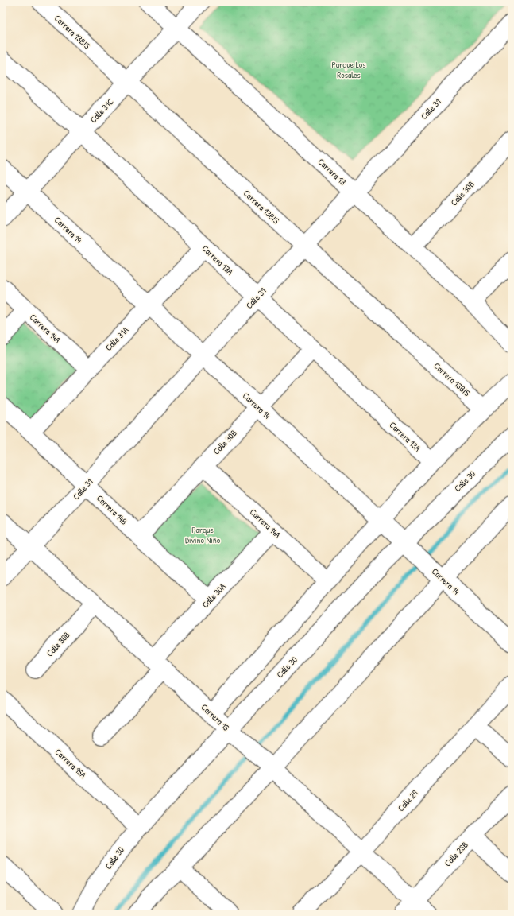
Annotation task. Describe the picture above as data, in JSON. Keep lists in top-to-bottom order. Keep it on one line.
{"streets":{"street":["Carrera 13BIS","Calle 31","Calle 31C","Carrera 13","Calle 30B","Carrera 14","Carrera 13A","Carrera 14A","Calle 31A","Calle 30","Carrera 14B","Calle 30A","Carrera 15","Carrera 15A","Calle 29","Calle 28B"]},"crossings":[["Carrera 13BIS","Calle 31"],["Carrera 13BIS","Calle 31C"],["Calle 31","Carrera 13"],["Calle 31","Carrera 14"],["Calle 31","Carrera 13A"],["Calle 31","Carrera 14B"],["Calle 31","Carrera 15"],["Calle 31C","Carrera 13"],["Calle 31C","Carrera 14"],["Calle 31C","Carrera 13A"],["Carrera 13","Calle 30B"],["Calle 30B","Carrera 14"],["Calle 30B","Carrera 13A"],["Calle 30B","Carrera 14A"],["Calle 30B","Carrera 14B"],["Calle 30B","Carrera 15"],["Carrera 14","Calle 31A"],["Carrera 14","Calle 30"],["Carrera 13A","Calle 31A"],["Carrera 14A","Calle 31A"],["Carrera 14A","Calle 30A"],["Calle 31A","Carrera 14B"],["Calle 30","Carrera 15"],["Calle 30","Carrera 15A"],["Carrera 14B","Calle 30A"],["Calle 30A","Carrera 15"],["Carrera 15","Calle 29"],["Carrera 15","Calle 28B"]],"parks":["Parque Los Rosales","Parque Divino Niño"]}
